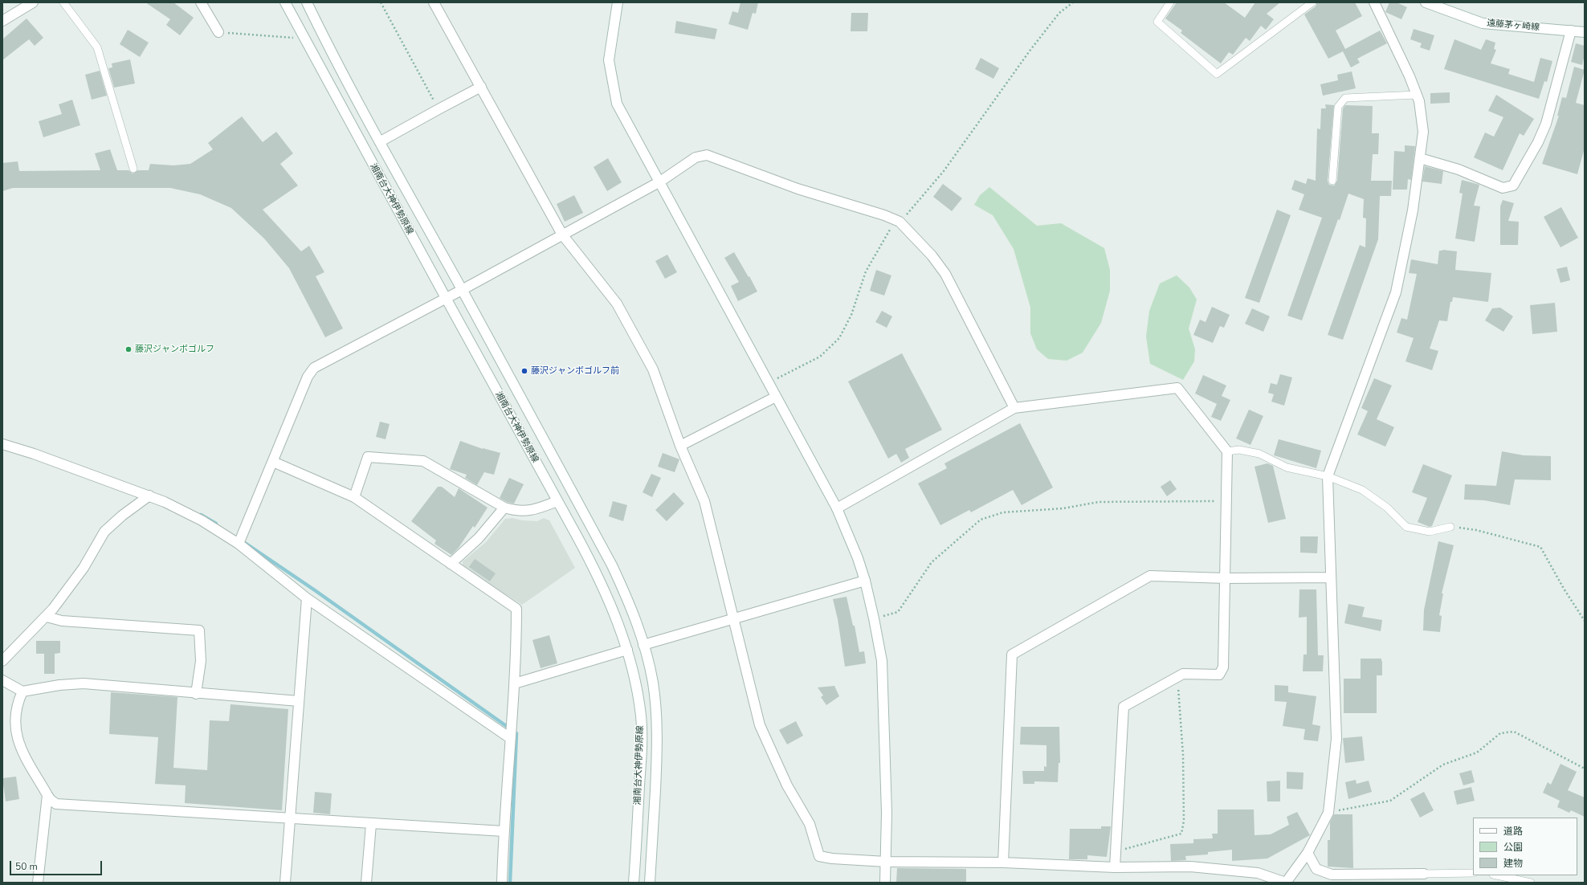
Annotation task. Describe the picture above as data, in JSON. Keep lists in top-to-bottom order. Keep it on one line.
{"streets":{"street":["遠藤茅ヶ崎線","湘南台大神伊勢原線"]},"places":["藤沢ジャンボゴルフ","藤沢ジャンボゴルフ前"],"legend":["道路","公園","建物"],"scale_bar":"50 m"}
